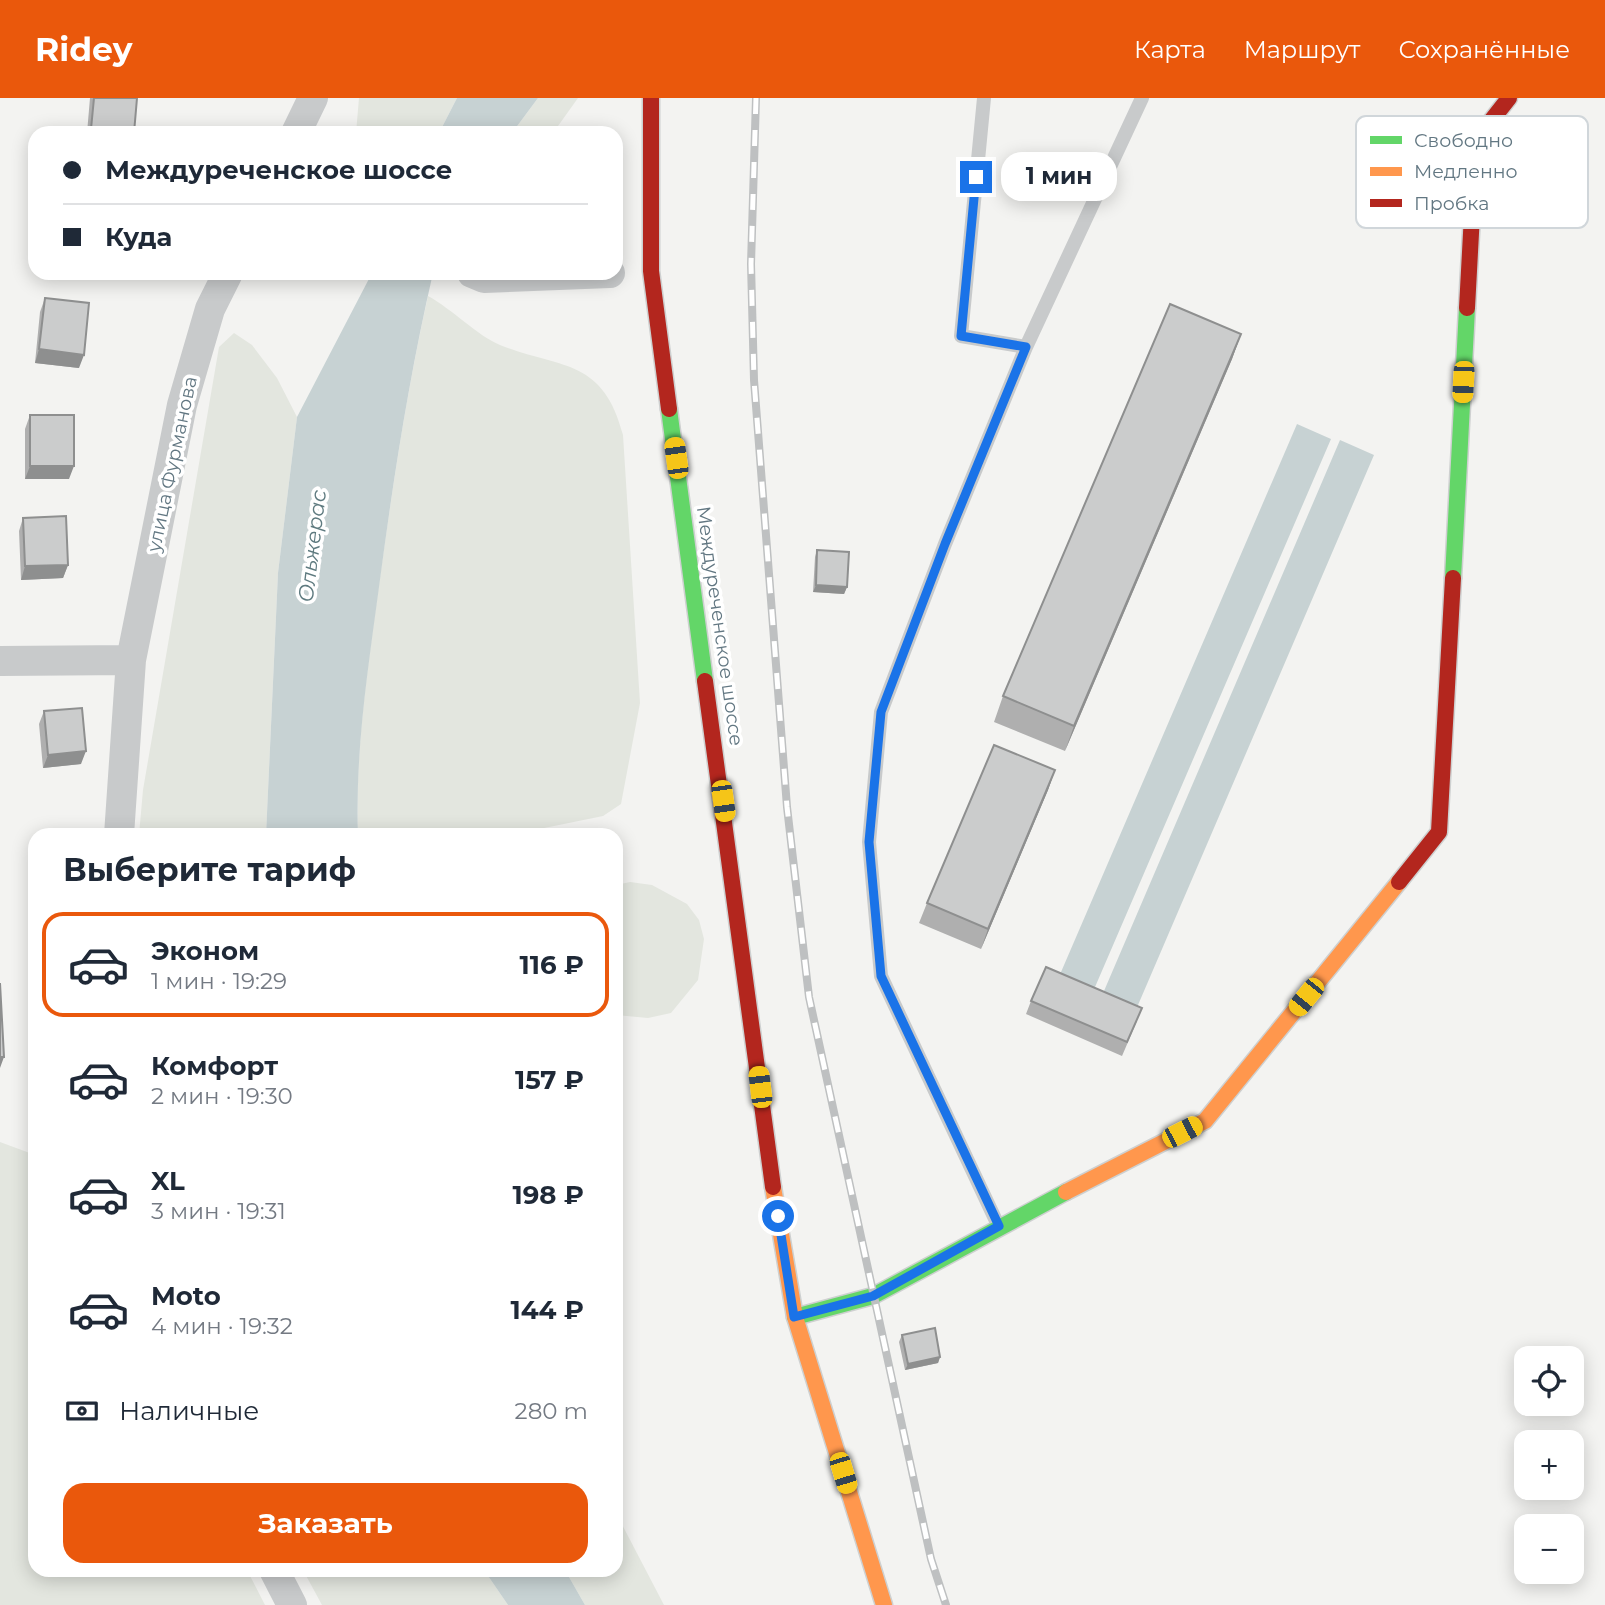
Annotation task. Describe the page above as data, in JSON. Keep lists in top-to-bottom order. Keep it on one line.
{"streets":{"street":["улица Фурманова","Междуреченское шоссе"]},"water":["Ольжерас"],"legend":["Свободно","Медленно","Пробка"],"page":{"header":"Ridey","nav":["Карта","Маршрут","Сохранённые"],"banner":["Междуреченское шоссе","Куда"],"bubble":"1 мин","heading":"Выберите тариф","list":[{"name":"Эконом","note":"1 мин · 19:29","value":"116 ₽"},{"name":"Комфорт","note":"2 мин · 19:30","value":"157 ₽"},{"name":"XL","note":"3 мин · 19:31","value":"198 ₽"},{"name":"Moto","note":"4 мин · 19:32","value":"144 ₽"}],"map_buttons":["+","−"],"pay":["Наличные","280 m"],"buttons":"Заказать"}}
